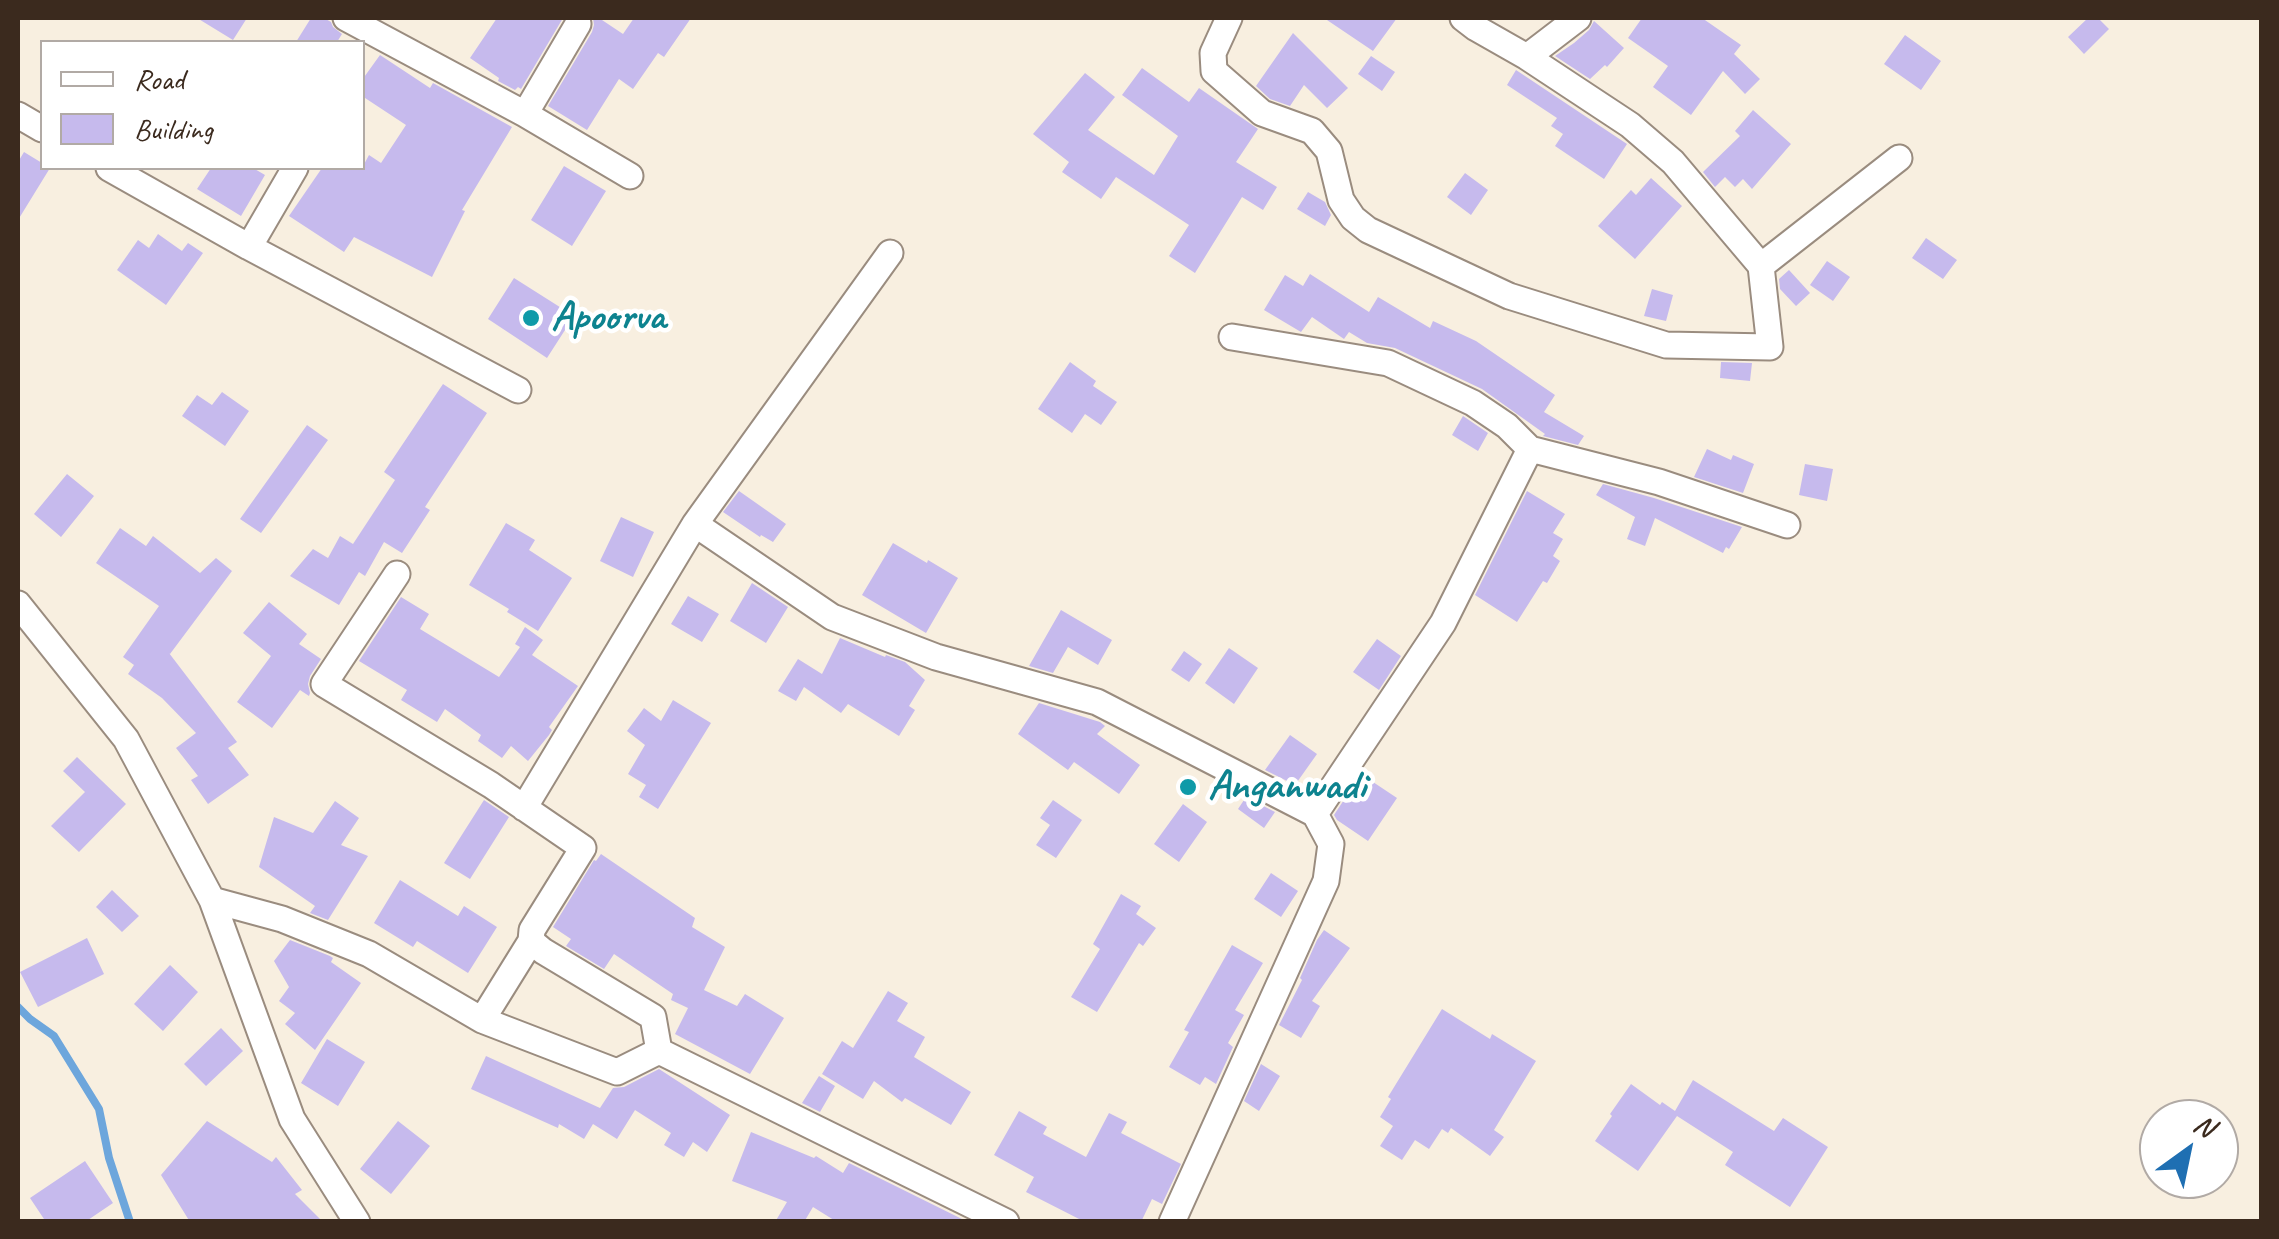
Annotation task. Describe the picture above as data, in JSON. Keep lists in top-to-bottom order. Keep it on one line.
{"places":["Apoorva","Anganwadi"],"legend":["Road","Building"],"north":"top right"}
